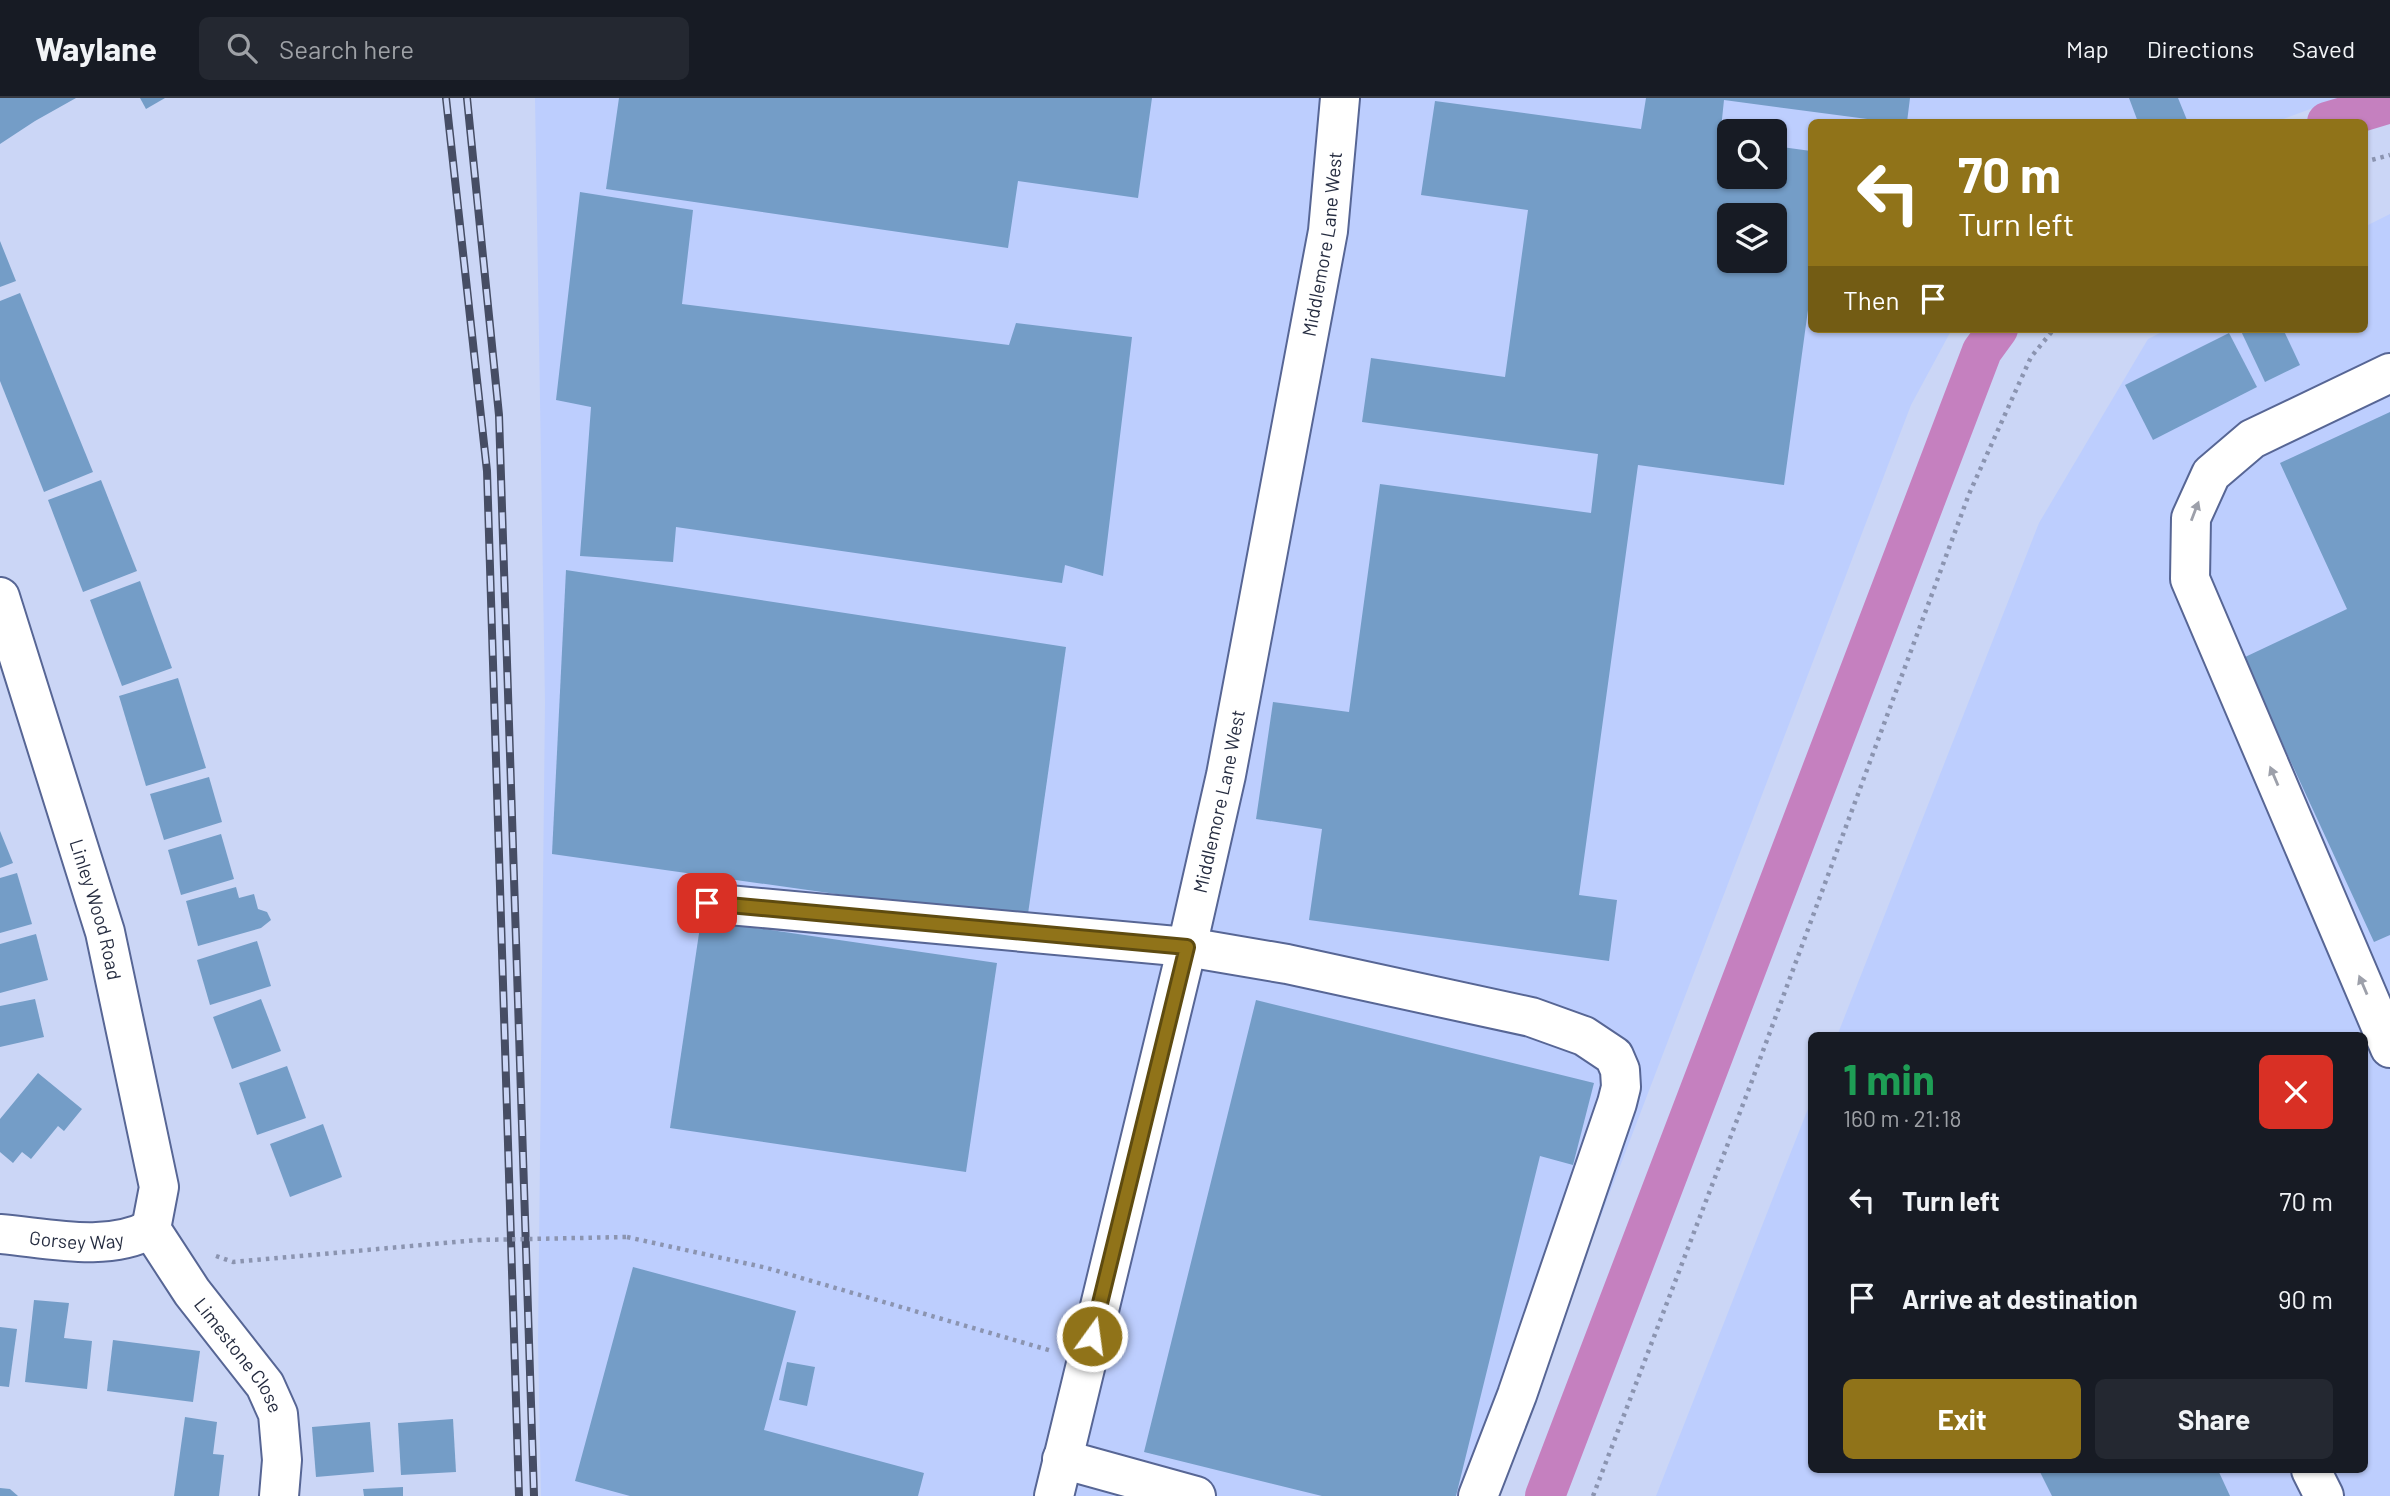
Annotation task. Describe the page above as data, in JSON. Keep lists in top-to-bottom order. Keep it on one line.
{"streets":{"street":["Middlemore Lane West","Linley Wood Road","Gorsey Way","Limestone Close"]},"crossings":[["Linley Wood Road","Gorsey Way"],["Linley Wood Road","Limestone Close"],["Gorsey Way","Limestone Close"]],"page":{"header":"Waylane","search":"Search here","nav":["Map","Directions","Saved"],"turn":["70 m","Turn left"],"then":"Then","heading":["1 min","160 m · 21:18"],"list":[{"name":"Turn left","value":"70 m"},{"name":"Arrive at destination","value":"90 m"}],"buttons":["Exit","Share"]}}
